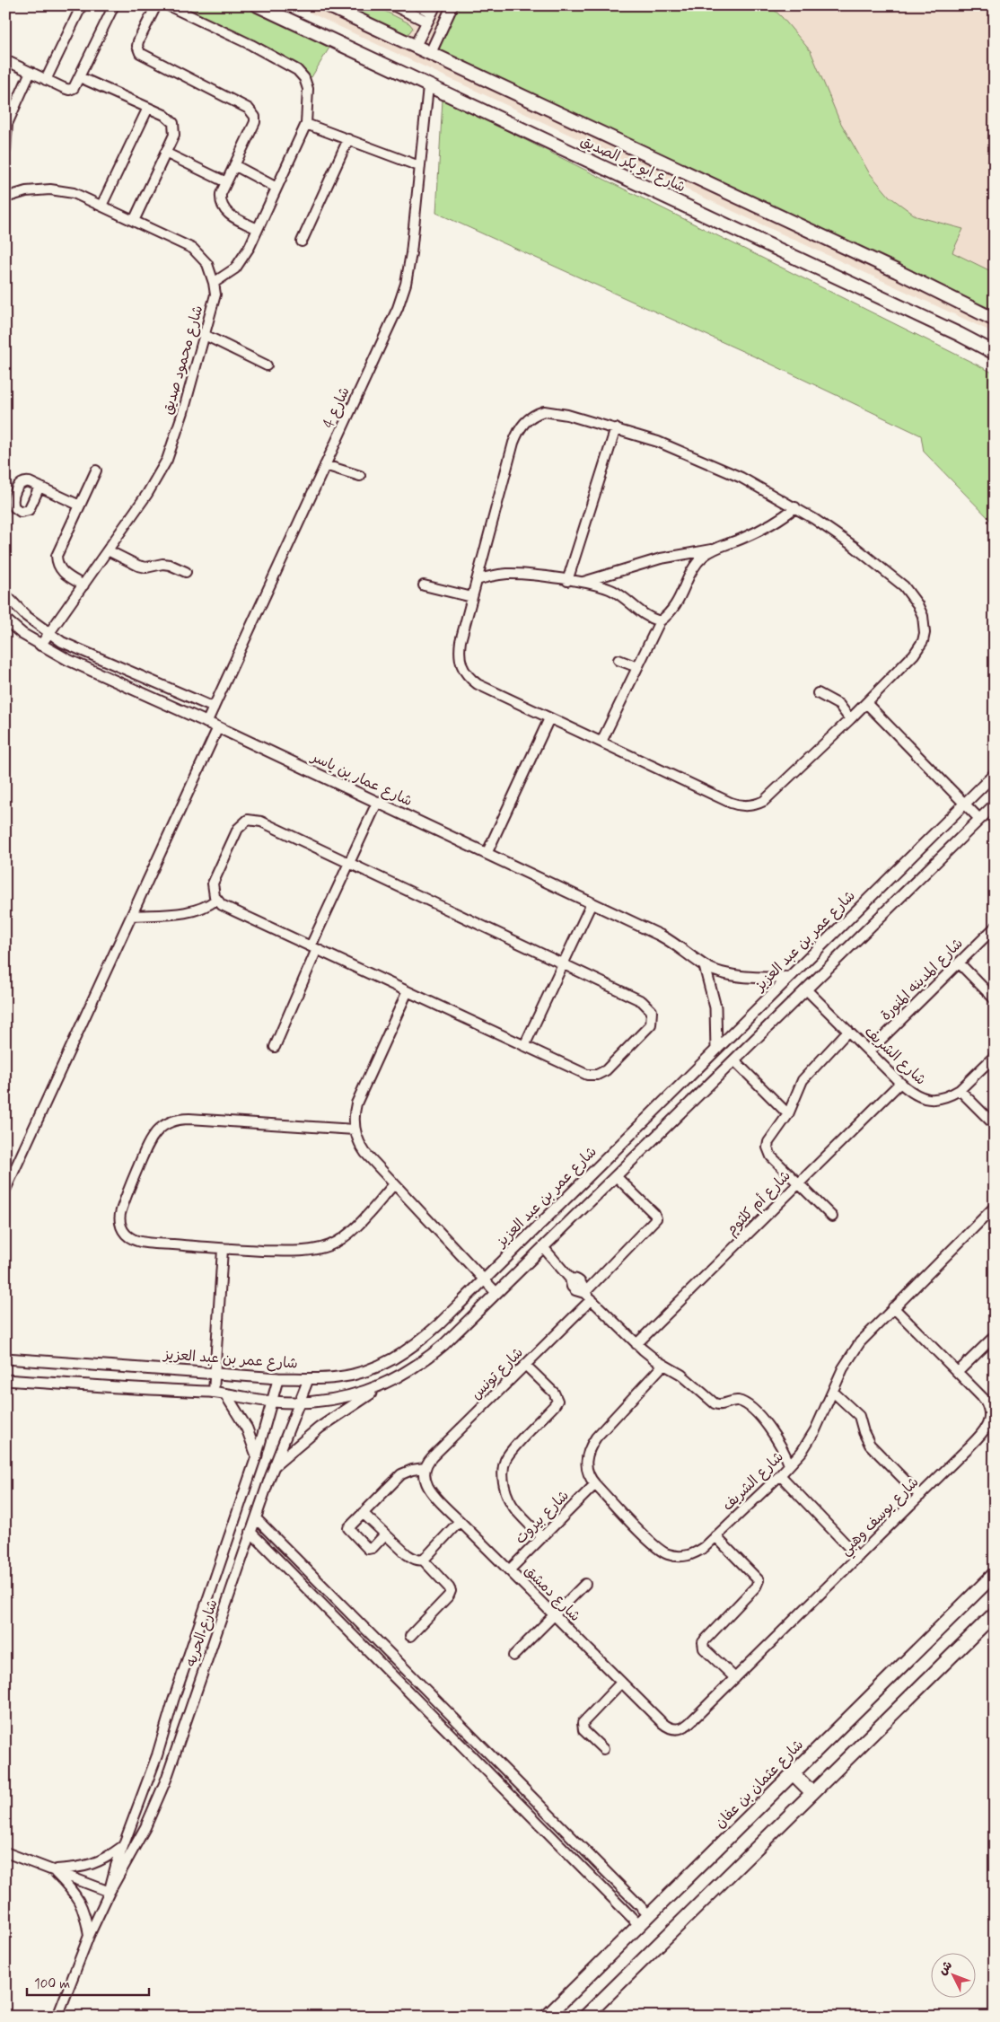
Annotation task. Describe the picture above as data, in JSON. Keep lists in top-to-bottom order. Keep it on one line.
{"streets":{"main road":["شارع ابو بكر الصديق","شارع عثمان بن عفان"],"street":["شارع محمود صديق","شارع 4","شارع عمار بن ياسر","شارع عمر بن عبد العزيز","شارع المدينه المنورة","شارع الشريف","شارع أم كلثوم","شارع تونس","شارع يوسف وهبي","شارع بيروت","شارع دمشق","شارع الحريه"]},"crossings":[["شارع ابو بكر الصديق","شارع 4"],["شارع محمود صديق","شارع عمار بن ياسر"],["شارع 4","شارع عمار بن ياسر"],["شارع عمار بن ياسر","شارع عمر بن عبد العزيز"],["شارع عمر بن عبد العزيز","شارع الحريه"],["شارع المدينه المنورة","شارع الشريف"],["شارع الشريف","شارع أم كلثوم"],["شارع الشريف","شارع يوسف وهبي"],["شارع الشريف","شارع بيروت"],["شارع تونس","شارع دمشق"],["شارع يوسف وهبي","شارع دمشق"],["شارع بيروت","شارع دمشق"]],"scale_bar":"100 m","north":"top left"}
